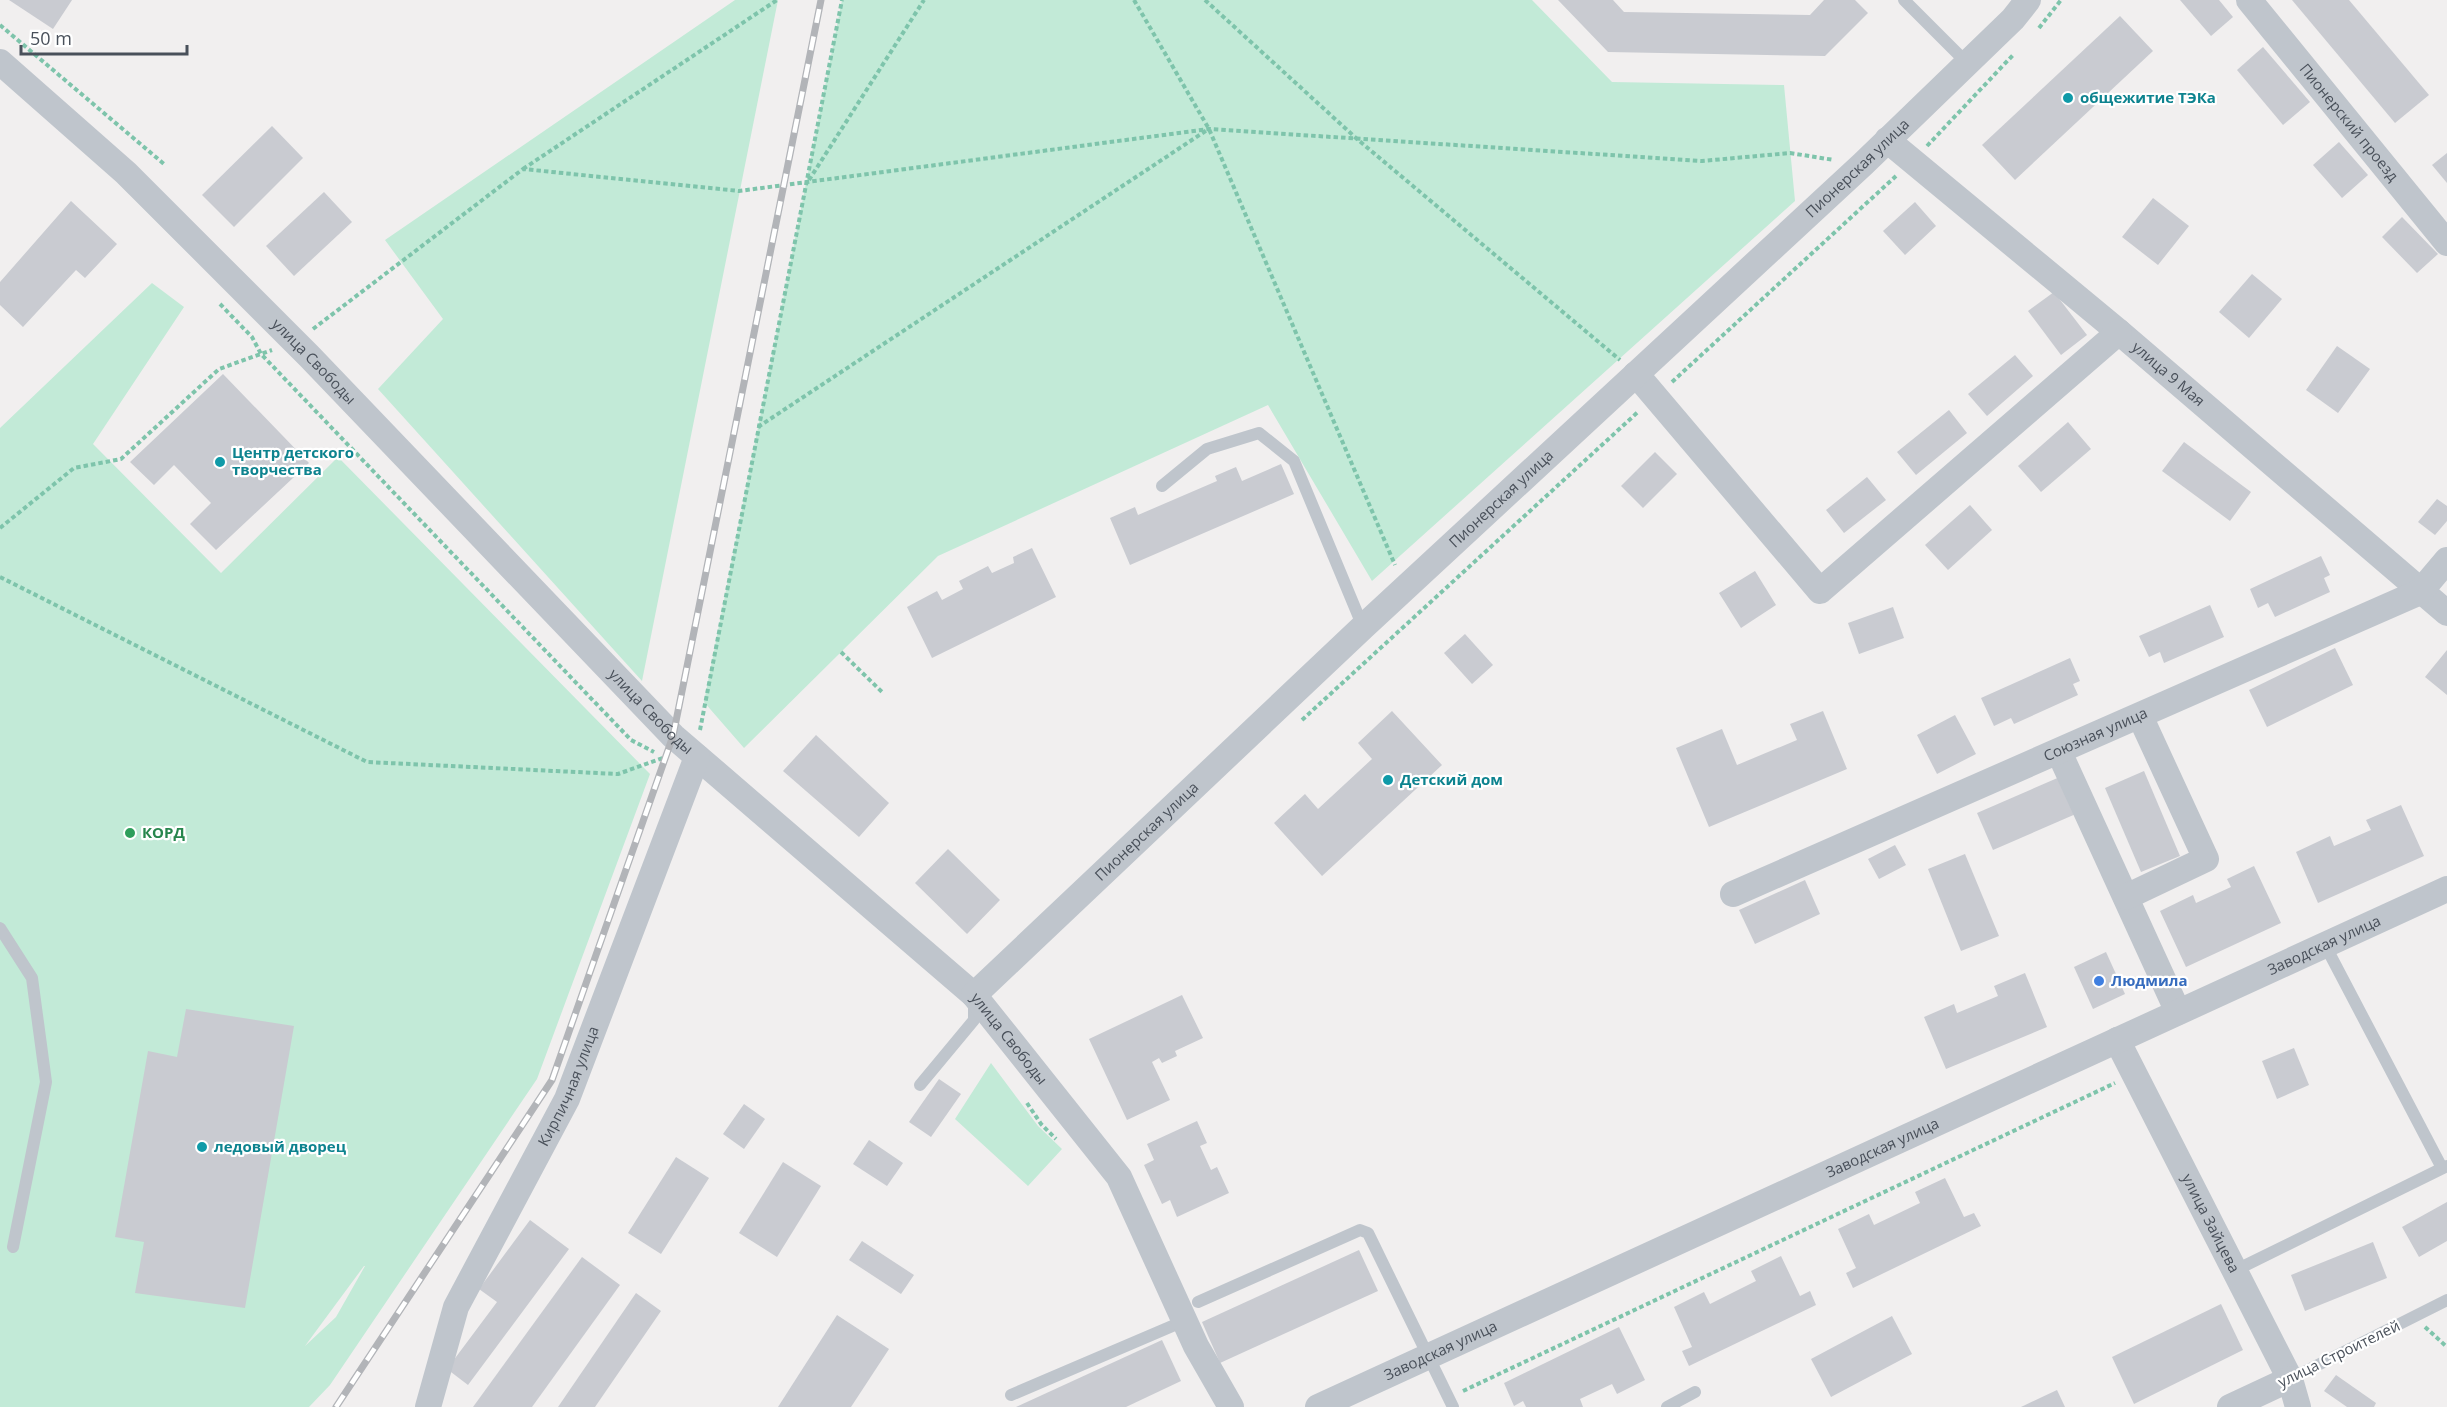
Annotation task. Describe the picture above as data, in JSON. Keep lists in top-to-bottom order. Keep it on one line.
{"streets":{"street":["Пионерский проезд","Пионерская улица","улица Свободы","улица 9 Мая","Союзная улица","Заводская улица","Кирпичная улица","улица Зайцева","улица Строителей"]},"crossings":[["Пионерская улица","улица Свободы"],["Пионерская улица","улица 9 Мая"],["улица Свободы","Кирпичная улица"],["улица 9 Мая","Союзная улица"],["Заводская улица","улица Зайцева"],["улица Зайцева","улица Строителей"]],"places":["общежитие ТЭКа","Центр детского творчества","Детский дом","КОРД","Людмила","ледовый дворец"],"scale_bar":"50 m"}
